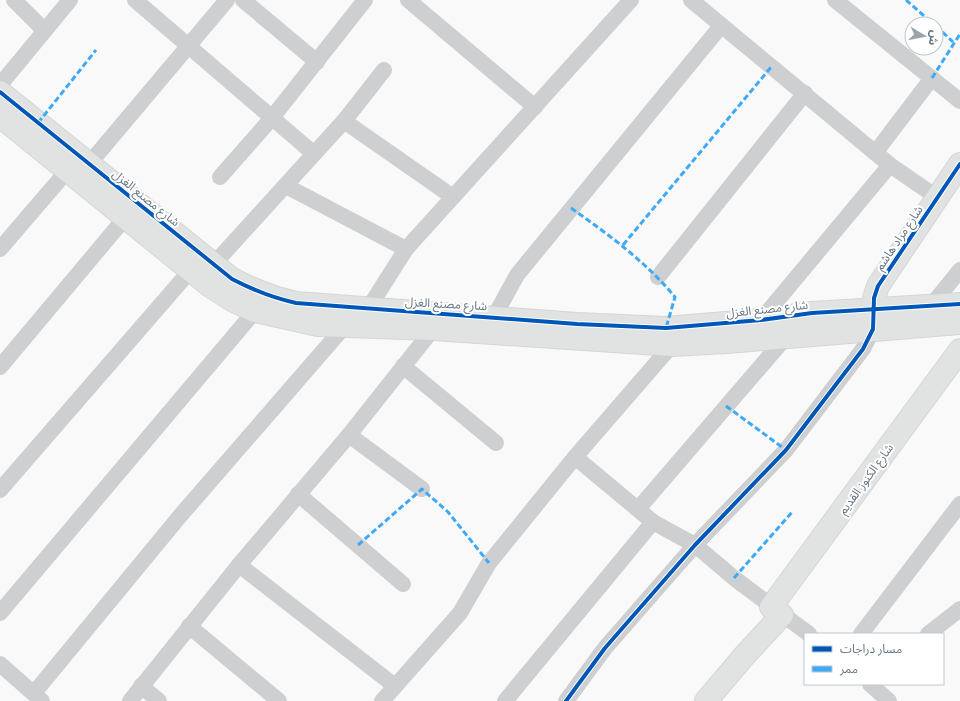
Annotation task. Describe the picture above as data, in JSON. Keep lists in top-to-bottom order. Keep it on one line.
{"streets":{"street":["شارع مصنع الغزل","شارع مراد هاشم","شارع الكنوز القديم"]},"crossings":[["شارع مصنع الغزل","شارع مراد هاشم"]],"legend":["مسار دراجات","ممر"],"north":"right"}
